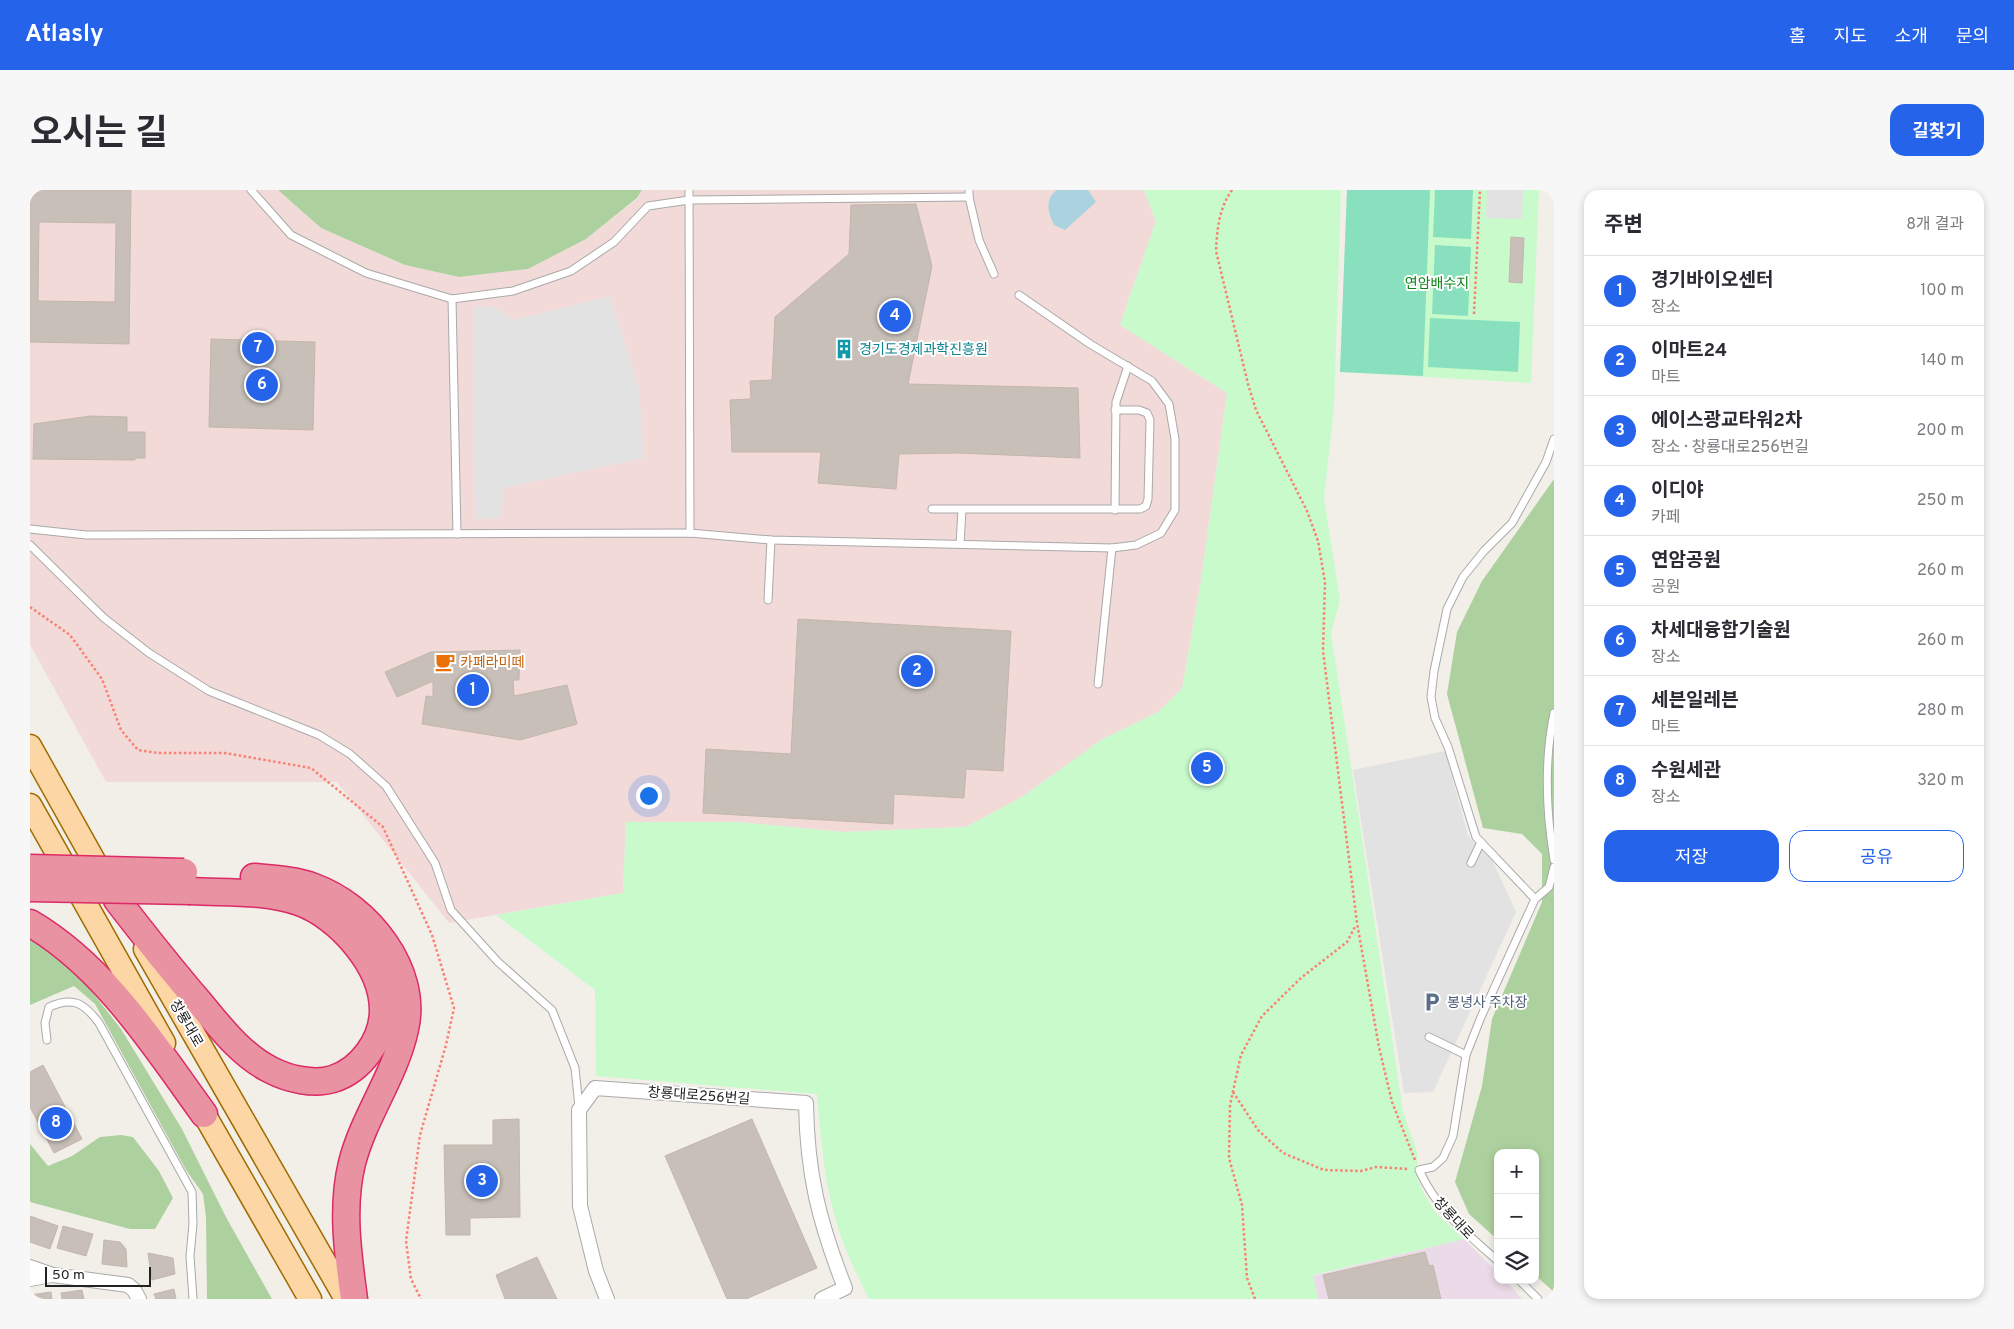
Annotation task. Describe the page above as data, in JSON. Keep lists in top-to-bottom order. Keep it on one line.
{"streets":{"main road":["창룡대로"],"street":["창룡대로256번길"]},"parks":["연암배수지"],"places":{"building":["경기도경제과학진흥원"],"cafe":["카페라미떼"],"parking":["봉녕사 주차장"]},"scale_bar":"50 m","page":{"header":"Atlasly","nav":["홈","지도","소개","문의"],"title":"오시는 길","buttons":["길찾기",["저장","공유"]],"heading":["주변","8개 결과"],"list":[{"mark":"1","name":"경기바이오센터","note":"장소","value":"100 m"},{"mark":"2","name":"이마트24","note":"마트","value":"140 m"},{"mark":"3","name":"에이스광교타워2차","note":"장소 · 창룡대로256번길","value":"200 m"},{"mark":"4","name":"이디야","note":"카페","value":"250 m"},{"mark":"5","name":"연암공원","note":"공원","value":"260 m"},{"mark":"6","name":"차세대융합기술원","note":"장소","value":"260 m"},{"mark":"7","name":"세븐일레븐","note":"마트","value":"280 m"},{"mark":"8","name":"수원세관","note":"장소","value":"320 m"}],"pins":["4","7","6","2","1","5","8","3"],"map_buttons":["+","−"],"scale":"50 m"}}
